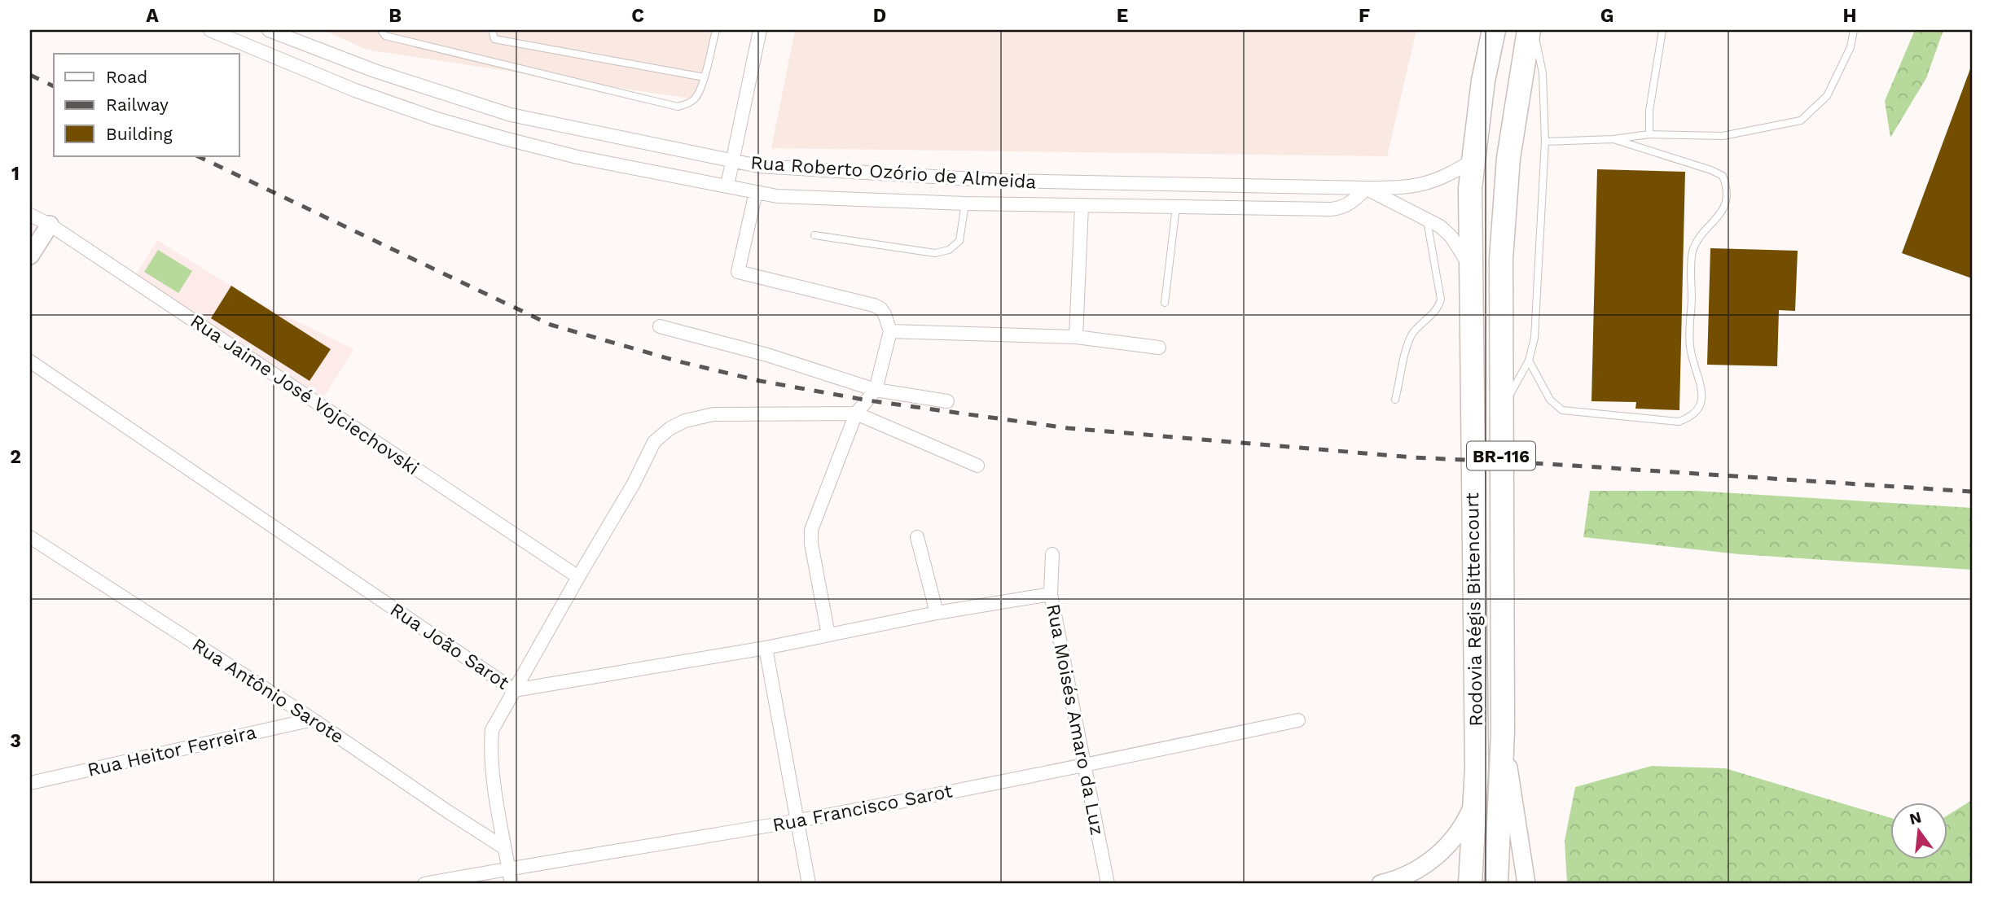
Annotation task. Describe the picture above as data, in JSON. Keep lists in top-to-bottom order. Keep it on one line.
{"streets":{"highway":["BR-116","Rodovia Régis Bittencourt"],"street":["Rua Roberto Ozório de Almeida","Rua Jaime José Vojciechovski","Rua João Sarot","Rua Antônio Sarote","Rua Moisés Amaro da Luz","Rua Heitor Ferreira","Rua Francisco Sarot"]},"crossings":[["Rua Roberto Ozório de Almeida","Rodovia Régis Bittencourt"],["Rua João Sarot","Rua Moisés Amaro da Luz"],["Rua Antônio Sarote","Rua Heitor Ferreira"],["Rua Moisés Amaro da Luz","Rua Francisco Sarot"]],"legend":["Road","Railway","Building"],"north":"top","grid":{"columns":["A","B","C","D","E","F","G","H"],"rows":["1","2","3"]}}
